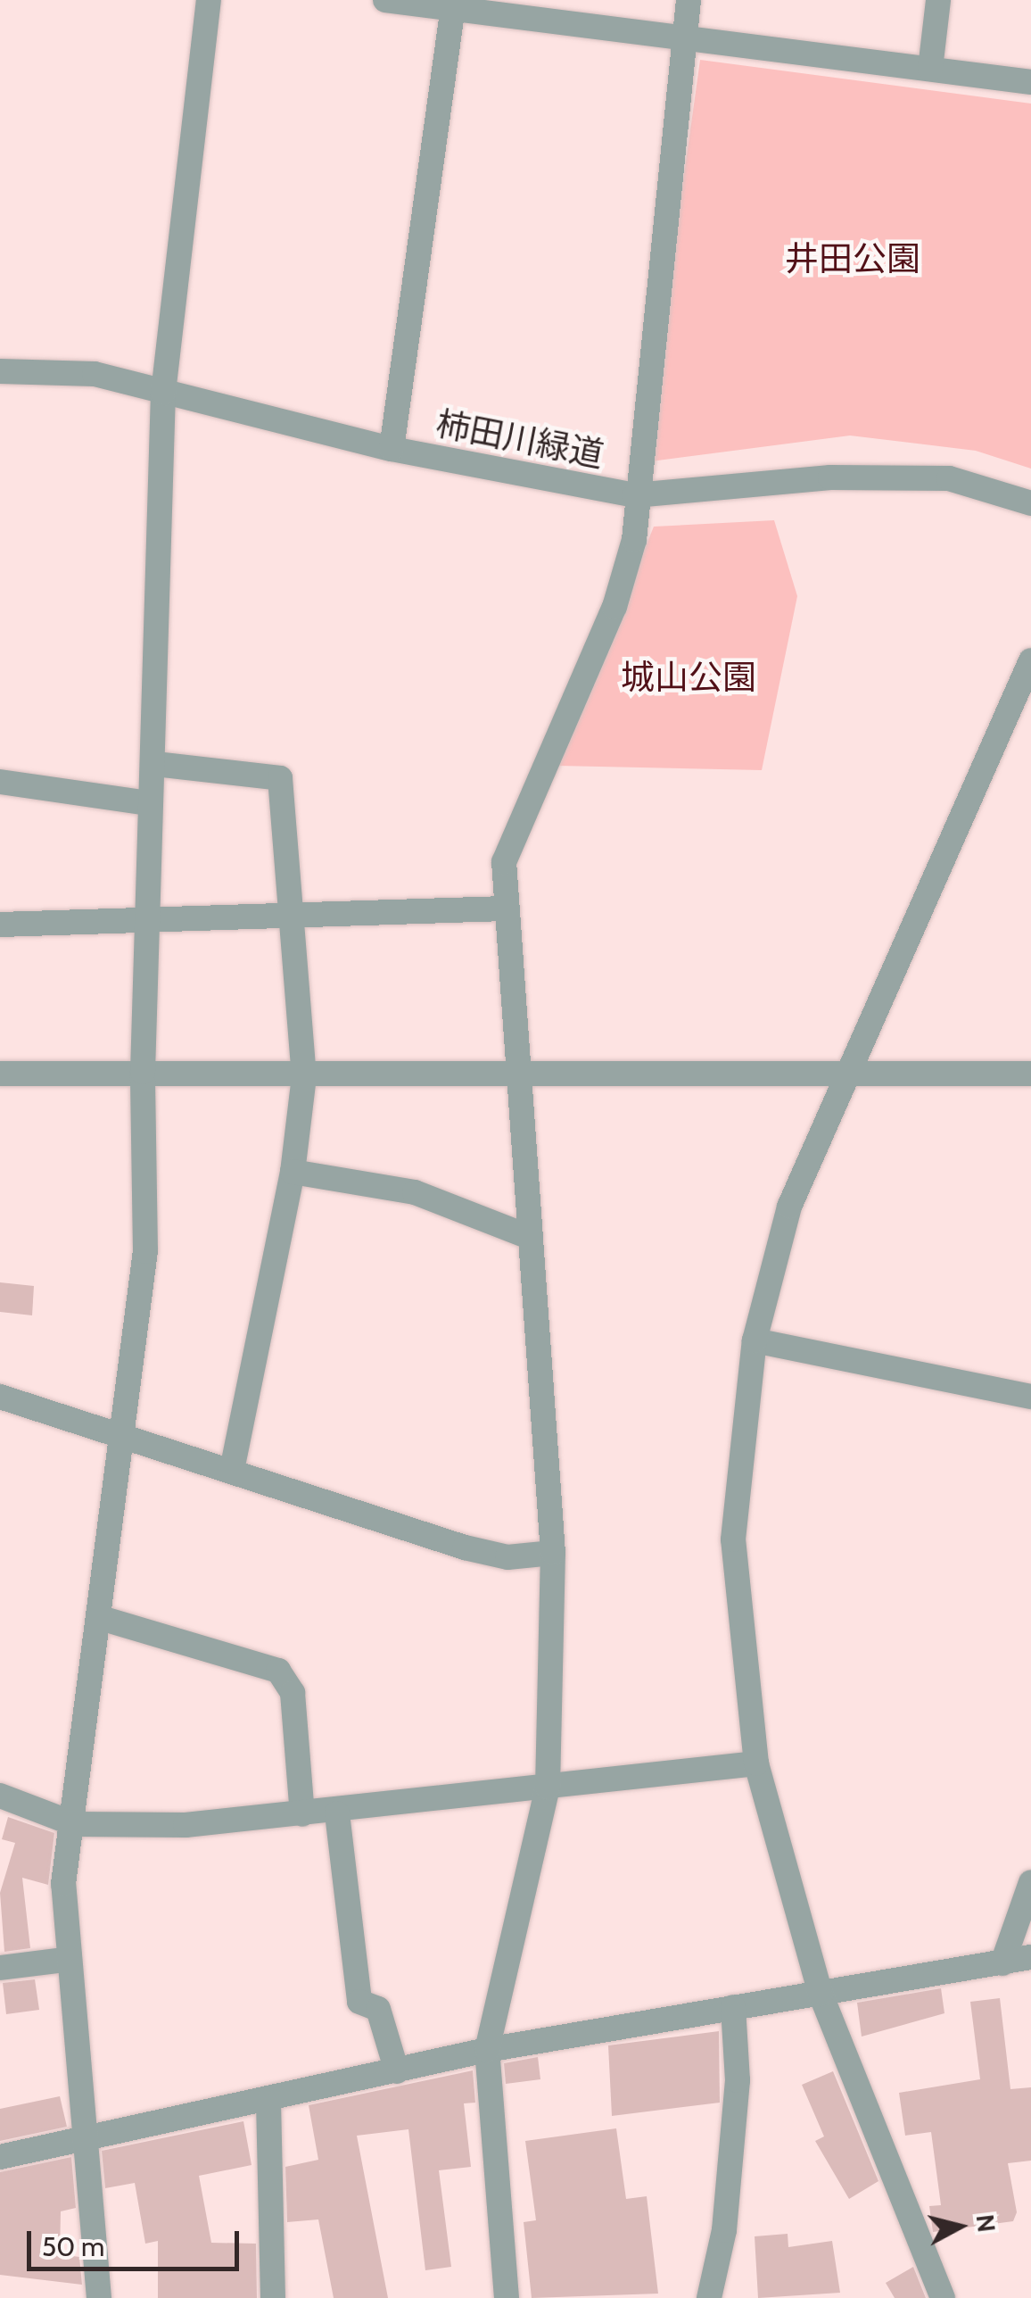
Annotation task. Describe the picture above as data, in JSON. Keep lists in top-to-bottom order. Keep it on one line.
{"streets":{"street":["柿田川緑道"]},"parks":["井田公園","城山公園"],"scale_bar":"50 m","north":"right"}
